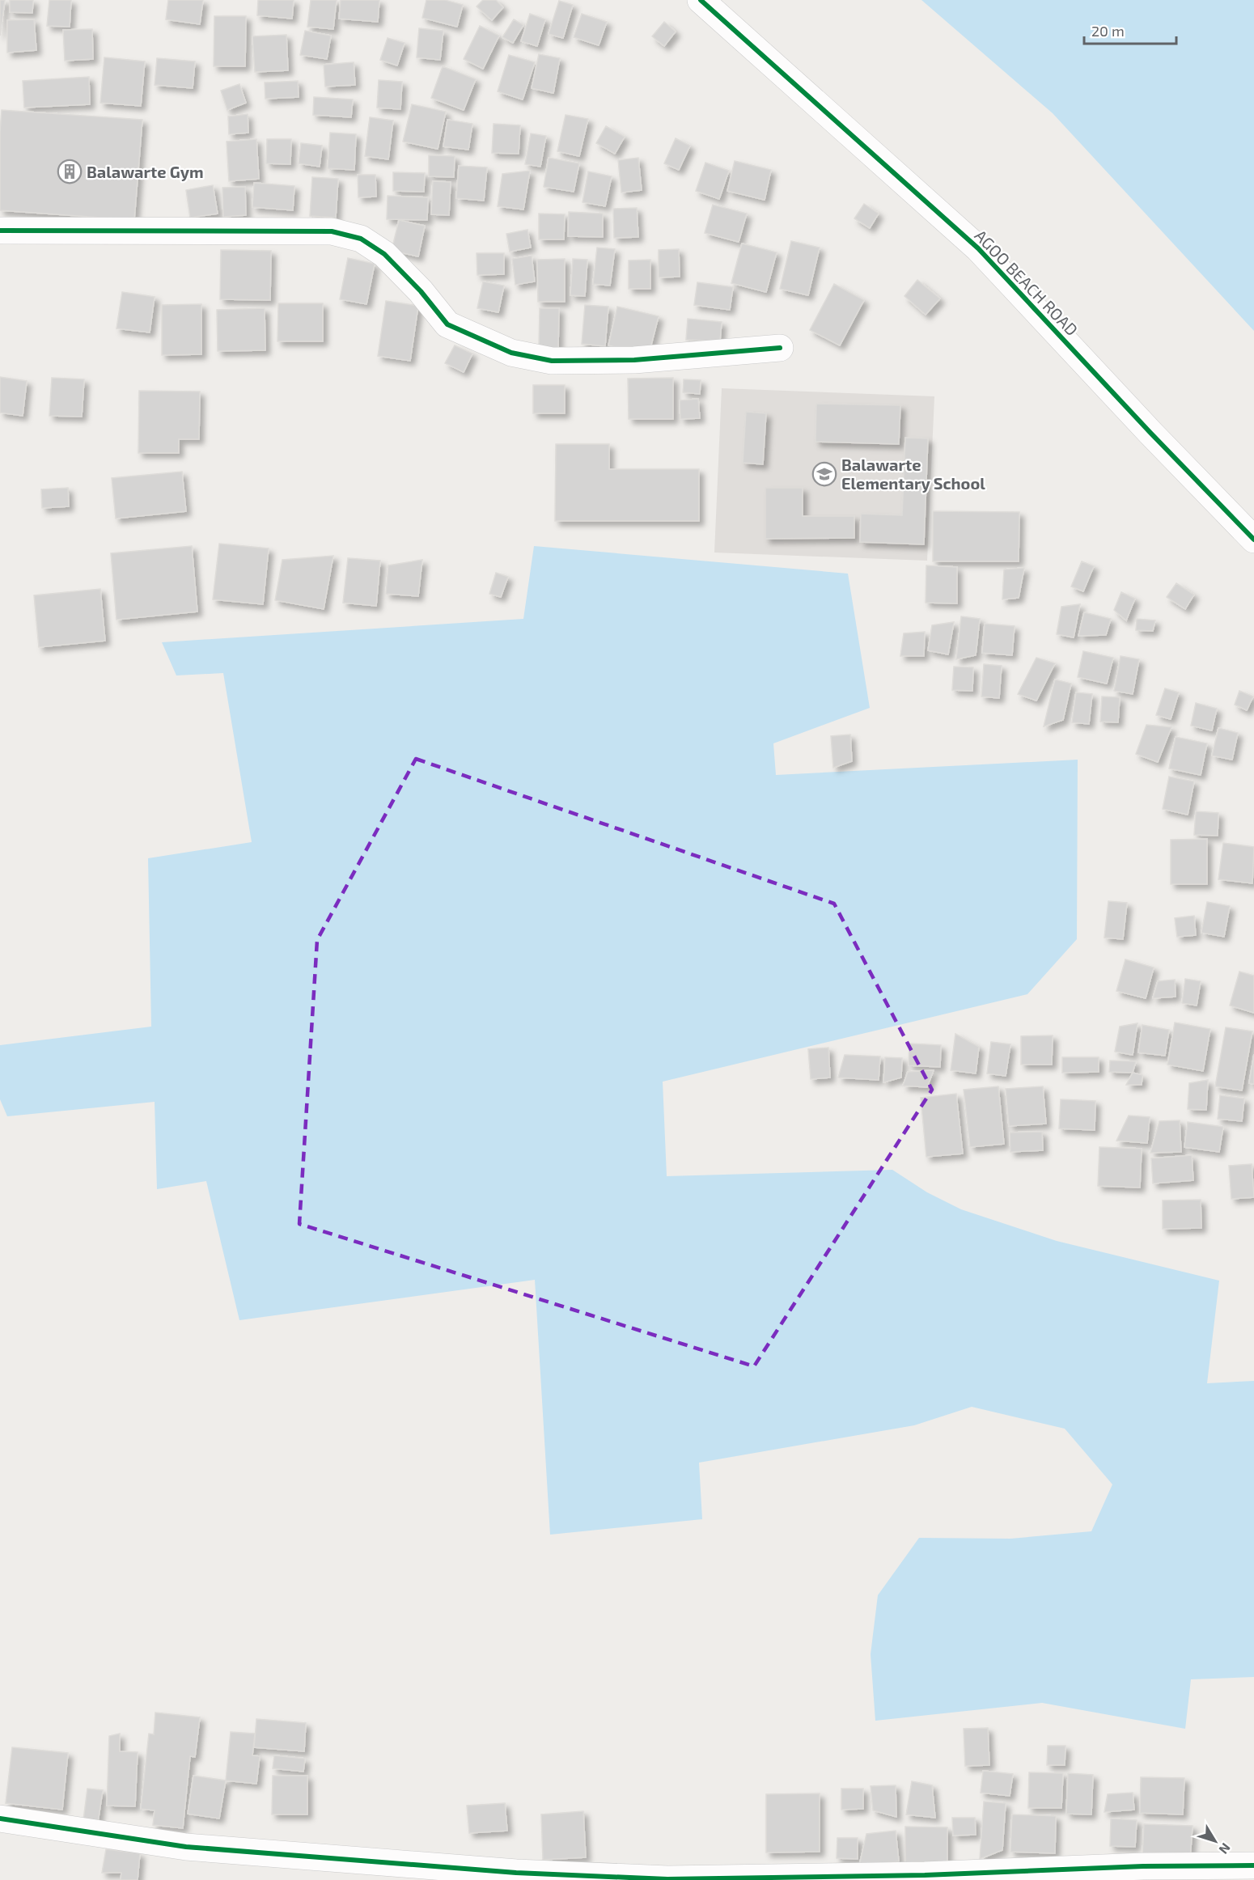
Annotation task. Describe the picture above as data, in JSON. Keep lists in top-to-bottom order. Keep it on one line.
{"streets":{"street":["AGOO BEACH ROAD"]},"places":{"building":["Balawarte Gym"],"school or university":["Balawarte Elementary School"]},"scale_bar":"20 m","north":"bottom right"}
